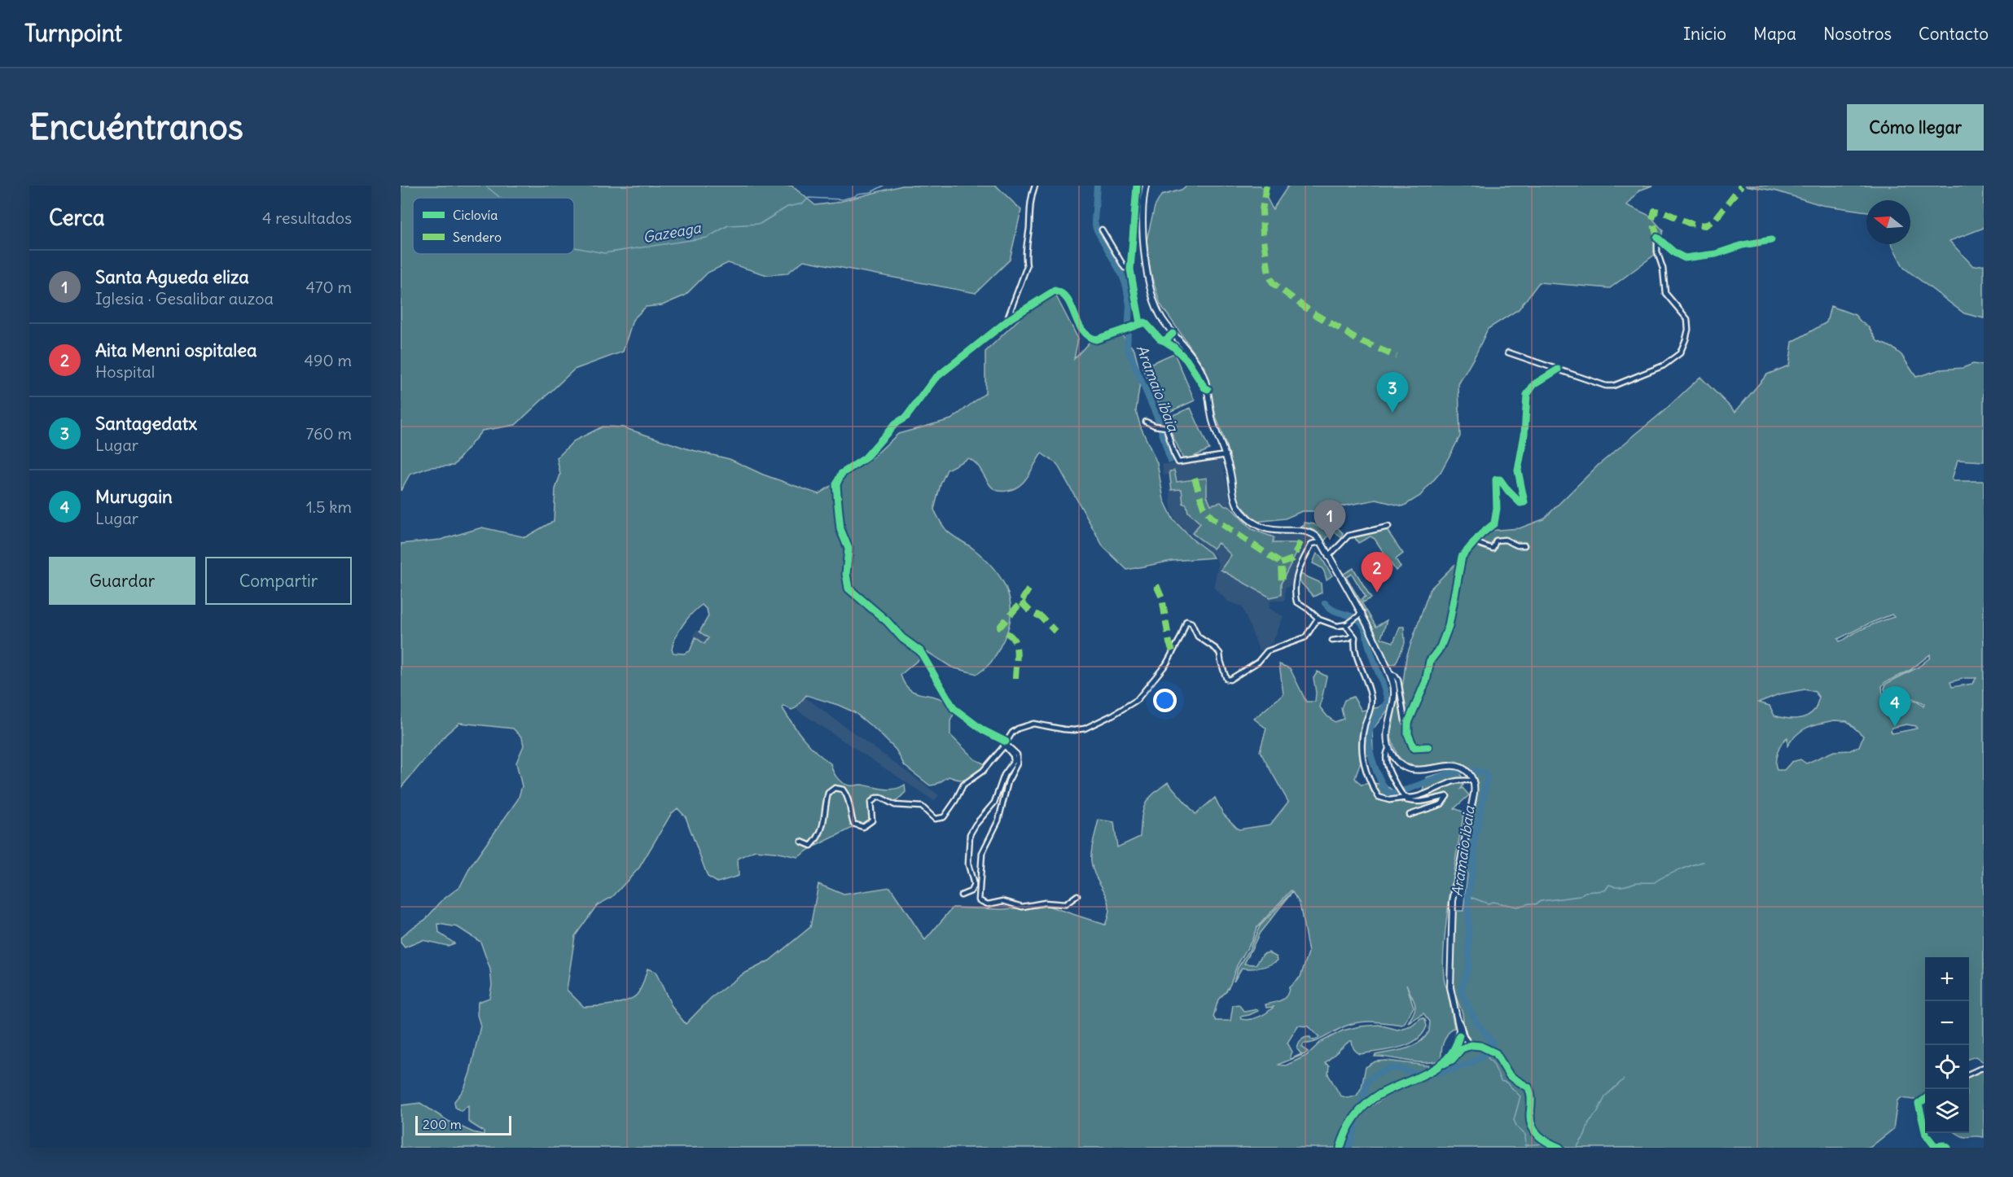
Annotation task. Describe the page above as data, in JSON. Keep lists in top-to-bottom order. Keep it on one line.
{"water":["Gazeaga","Aramaio ibaia"],"legend":["Ciclovía","Sendero"],"scale_bar":"200 m","north":"left","page":{"header":"Turnpoint","nav":["Inicio","Mapa","Nosotros","Contacto"],"buttons":["Cómo llegar",["Guardar","Compartir"]],"title":"Encuéntranos","heading":["Cerca","4 resultados"],"list":[{"mark":"1","name":"Santa Agueda eliza","note":"Iglesia · Gesalibar auzoa","value":"470 m"},{"mark":"2","name":"Aita Menni ospitalea","note":"Hospital","value":"490 m"},{"mark":"3","name":"Santagedatx","note":"Lugar","value":"760 m"},{"mark":"4","name":"Murugain","note":"Lugar","value":"1.5 km"}],"pins":["3","1","2","4"],"map_buttons":["+","−"],"scale":"200 m"}}
